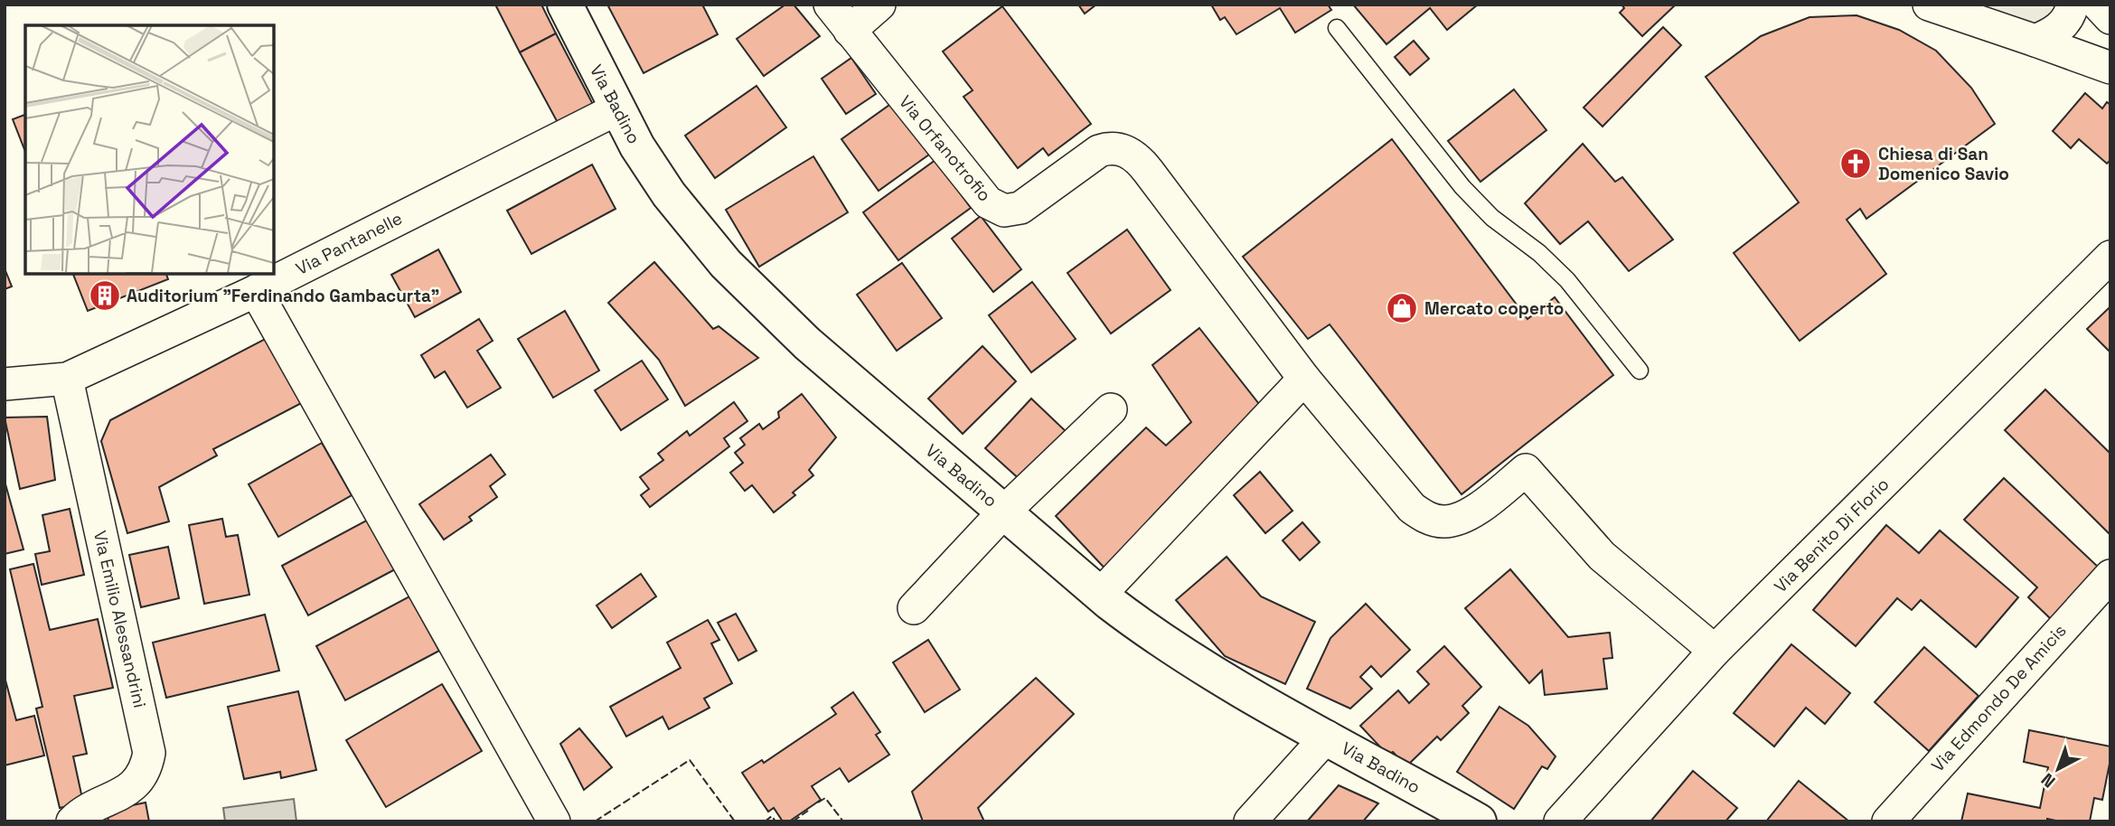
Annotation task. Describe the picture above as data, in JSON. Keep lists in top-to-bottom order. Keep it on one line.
{"streets":{"street":["Via Badino","Via Orfanotrofio","Via Pantanelle","Via Benito Di Florio","Via Emilio Alessandrini","Via Edmondo De Amicis"]},"crossings":[["Via Badino","Via Pantanelle"],["Via Pantanelle","Via Emilio Alessandrini"]],"places":{"church":["Chiesa di San Domenico Savio"],"building":["Auditorium \"Ferdinando Gambacurta\""],"shop":["Mercato coperto"]},"north":"bottom left"}
